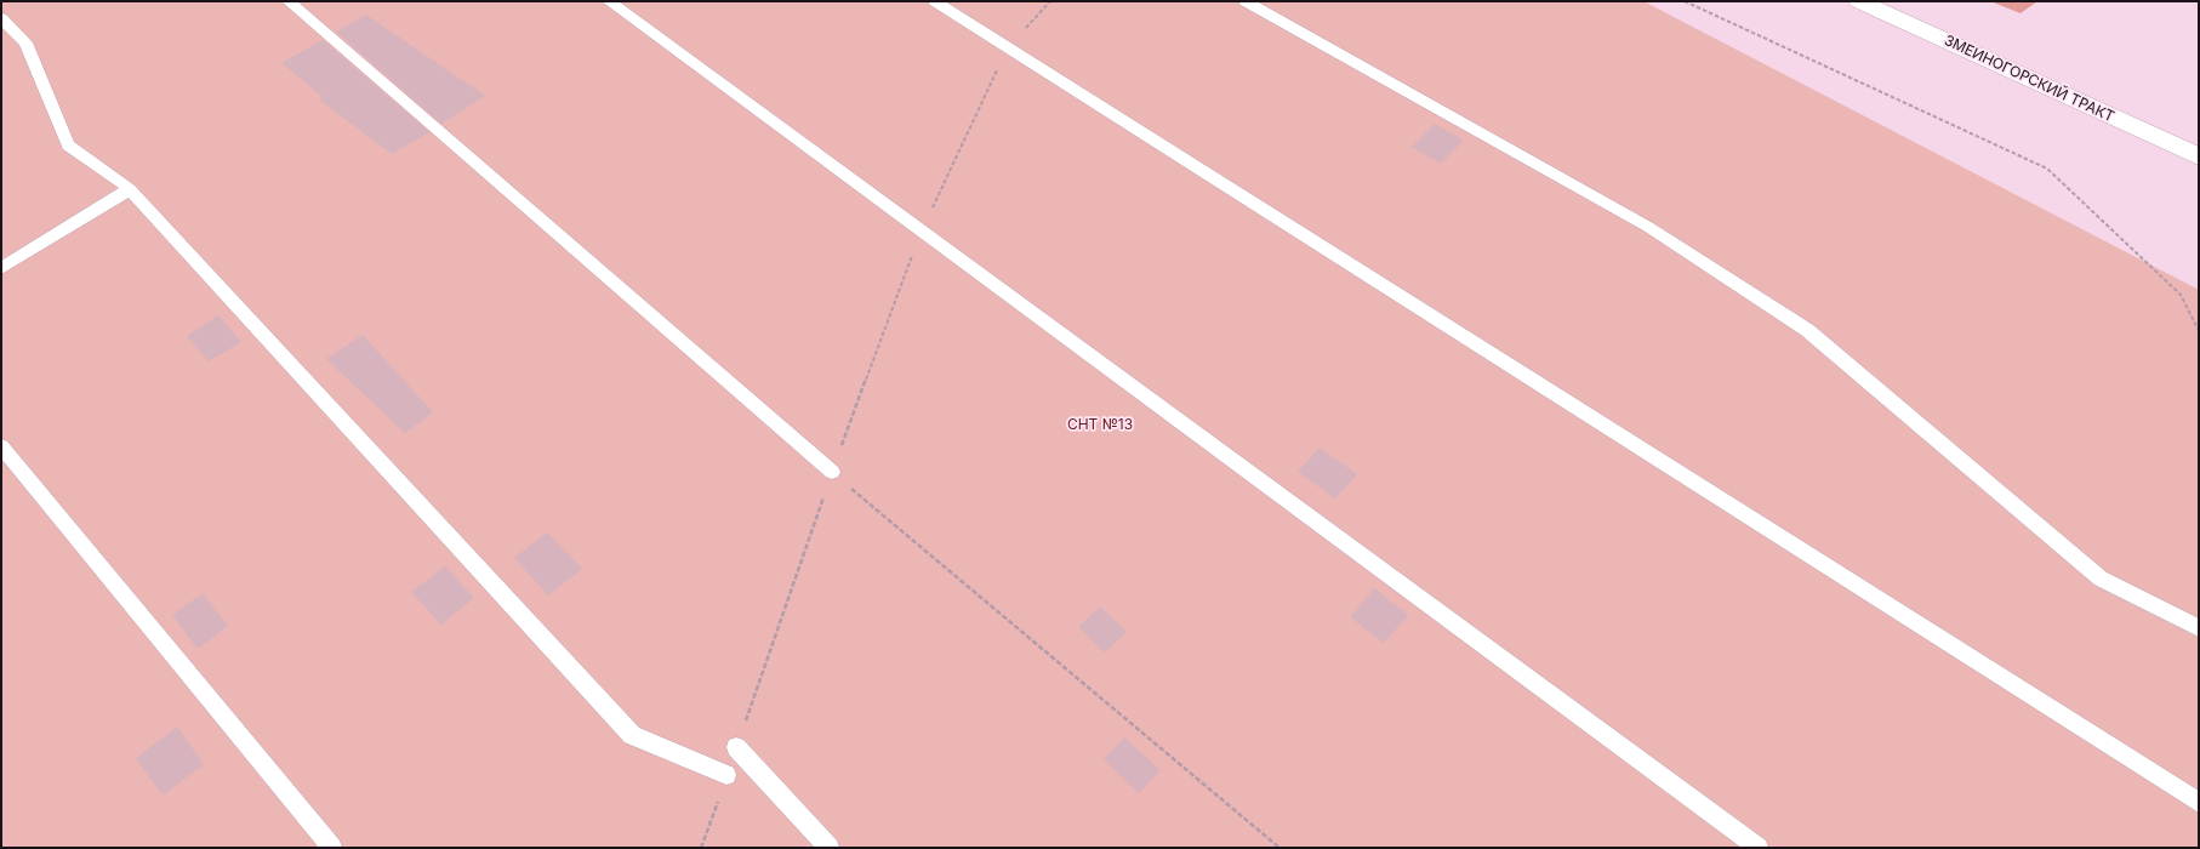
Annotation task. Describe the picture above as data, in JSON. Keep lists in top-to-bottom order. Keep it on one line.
{"streets":{"main road":["ЗМЕИНОГОРСКИЙ ТРАКТ"]},"parks":["СНТ №13"]}
